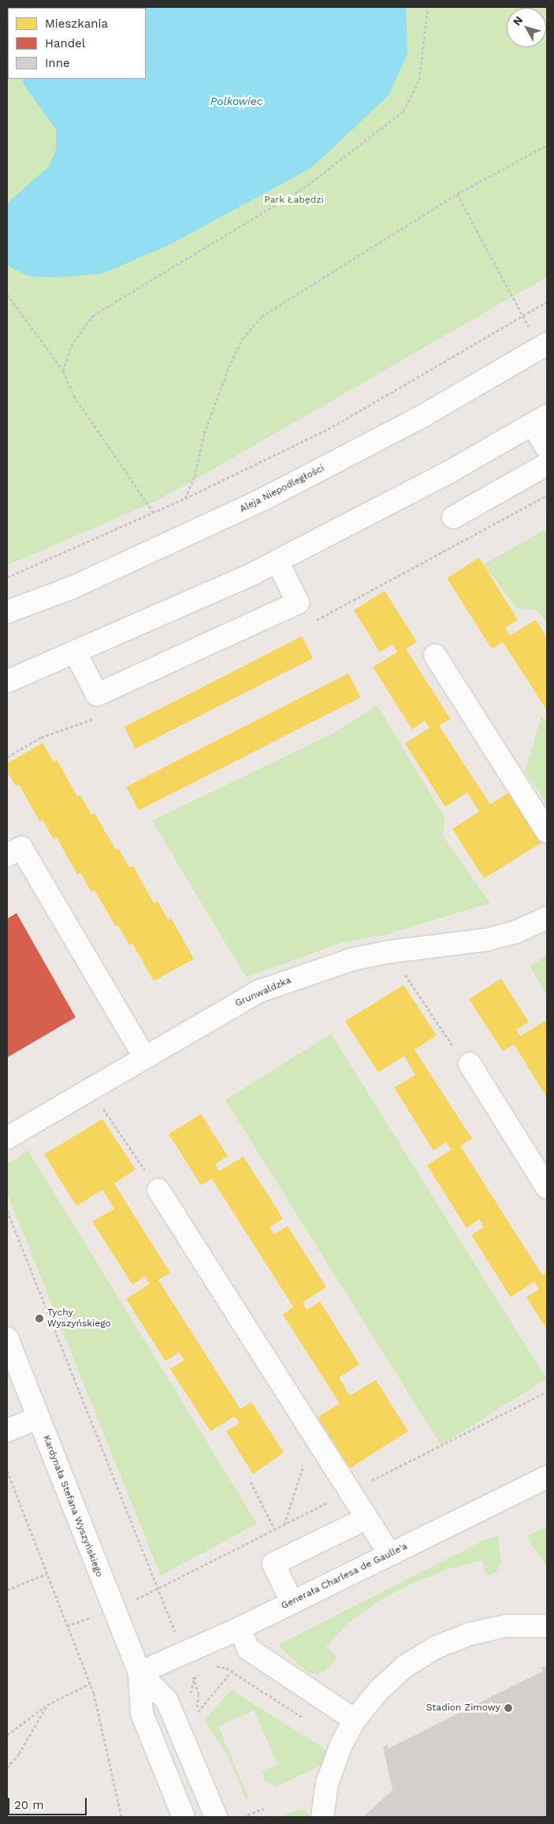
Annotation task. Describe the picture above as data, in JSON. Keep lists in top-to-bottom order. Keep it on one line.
{"streets":{"street":["Aleja Niepodległości","Grunwaldzka","Kardynała Stefana Wyszyńskiego","Generała Charlesa de Gaulle'a"]},"crossings":[["Kardynała Stefana Wyszyńskiego","Generała Charlesa de Gaulle'a"]],"water":["Polkowiec"],"parks":["Park Łabędzi"],"places":["Tychy Wyszyńskiego","Stadion Zimowy"],"legend":["Mieszkania","Handel","Inne"],"scale_bar":"20 m","north":"top left"}
